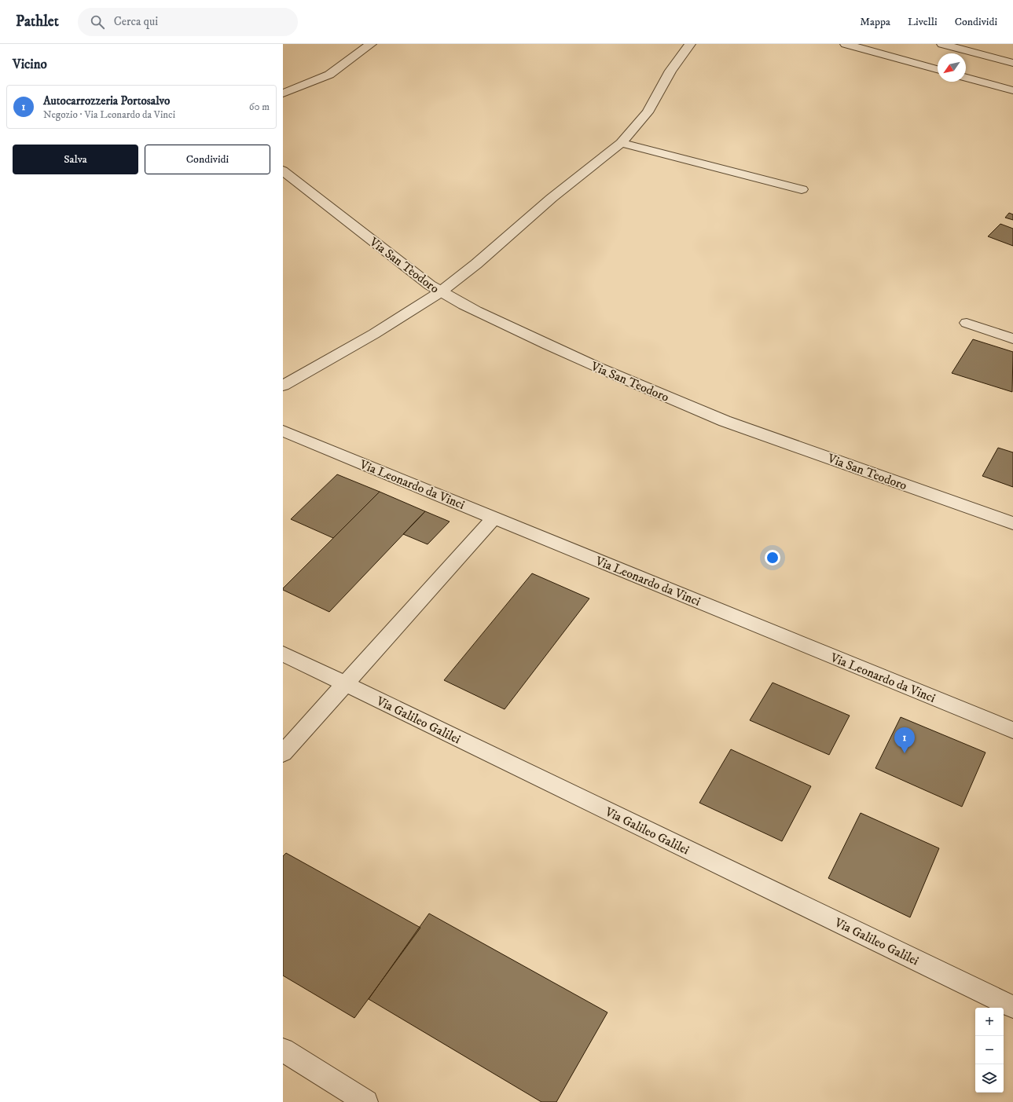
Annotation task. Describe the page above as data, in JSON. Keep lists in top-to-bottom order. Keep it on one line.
{"streets":{"street":["Via San Teodoro","Via Leonardo da Vinci","Via Galileo Galilei"]},"north":"bottom left","page":{"header":"Pathlet","search":"Cerca qui","nav":["Mappa","Livelli","Condividi"],"heading":"Vicino","list":[{"mark":"1","name":"Autocarrozzeria Portosalvo","note":"Negozio · Via Leonardo da Vinci","value":"60 m"}],"buttons":["Salva","Condividi"],"pins":"1","map_buttons":["+","−"]}}
